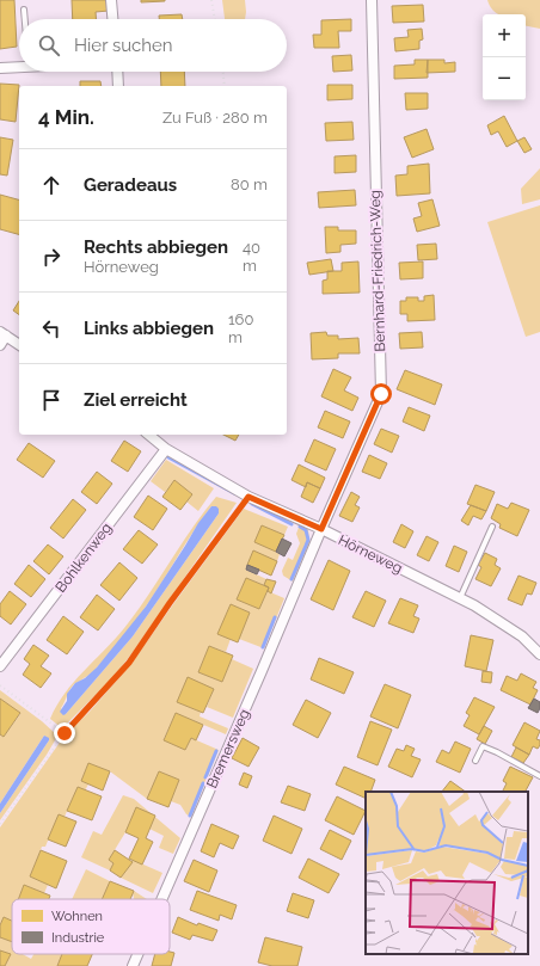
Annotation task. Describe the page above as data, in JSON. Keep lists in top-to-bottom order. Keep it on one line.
{"streets":{"street":["Bernhard-Friedrich-Weg","Hörneweg","Bohlkenweg","Bremersweg"]},"crossings":[["Bernhard-Friedrich-Weg","Hörneweg"],["Bernhard-Friedrich-Weg","Bremersweg"],["Hörneweg","Bohlkenweg"],["Hörneweg","Bremersweg"]],"legend":["Wohnen","Industrie"],"page":{"map_buttons":["+","−"],"search":"Hier suchen","heading":["4 Min.","Zu Fuß · 280 m"],"list":[["Geradeaus","80 m"],["Rechts abbiegen","Hörneweg","40 m"],["Links abbiegen","160 m"],"Ziel erreicht"]}}
